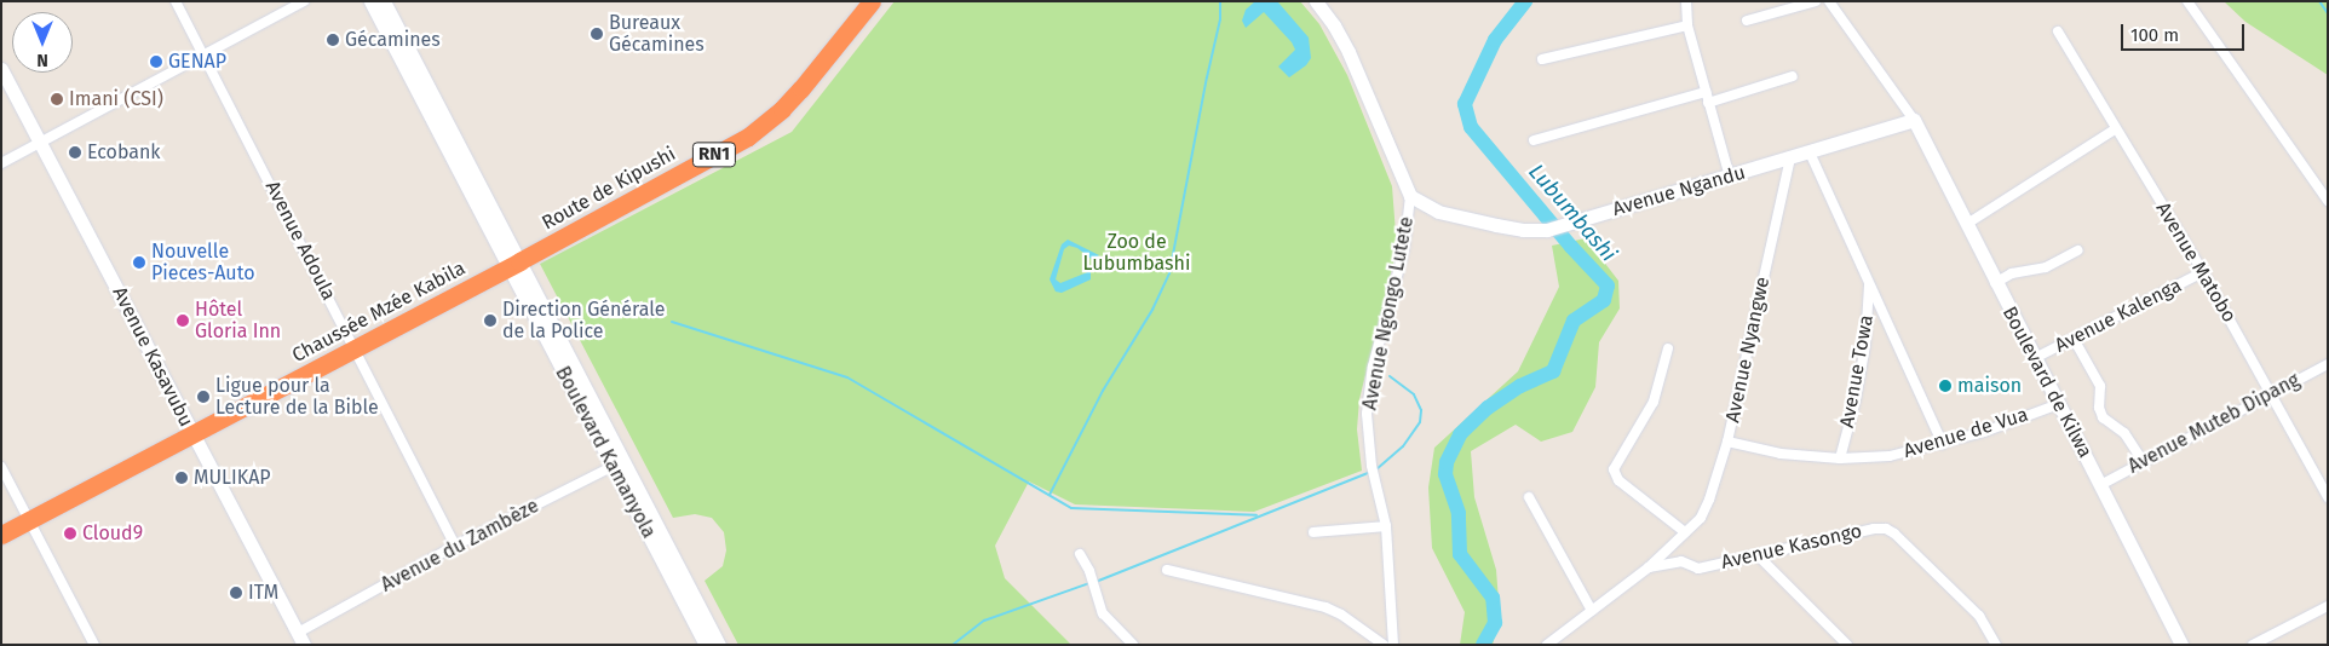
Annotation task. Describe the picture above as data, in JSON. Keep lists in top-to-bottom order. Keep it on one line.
{"streets":{"highway":["RN1","Route de Kipushi","Chaussée Mzée Kabila"],"street":["Avenue Ngandu","Avenue Adoula","Avenue Matobo","Avenue Ngongo Lutete","Avenue Kalenga","Avenue Nyangwe","Avenue Kasavubu","Avenue Towa","Boulevard de Kilwa","Avenue Muteb Dipang","Avenue de Vua","Boulevard Kamanyola","Avenue du Zambèze","Avenue Kasongo"]},"crossings":[["Route de Kipushi","Chaussée Mzée Kabila"],["Route de Kipushi","Boulevard Kamanyola"],["Avenue Ngandu","Avenue Ngongo Lutete"],["Avenue Ngandu","Avenue Nyangwe"],["Avenue Ngandu","Avenue Towa"],["Avenue Ngandu","Boulevard de Kilwa"],["Avenue Adoula","Chaussée Mzée Kabila"],["Avenue Adoula","Avenue du Zambèze"],["Avenue Matobo","Avenue Kalenga"],["Avenue Matobo","Avenue Muteb Dipang"],["Chaussée Mzée Kabila","Avenue Kasavubu"],["Chaussée Mzée Kabila","Boulevard Kamanyola"],["Avenue Kalenga","Boulevard de Kilwa"],["Avenue Nyangwe","Avenue de Vua"],["Avenue Nyangwe","Avenue Kasongo"],["Avenue Kasavubu","Avenue du Zambèze"],["Avenue Towa","Avenue de Vua"],["Boulevard de Kilwa","Avenue Muteb Dipang"],["Boulevard de Kilwa","Avenue de Vua"],["Boulevard Kamanyola","Avenue du Zambèze"]],"water":["Lubumbashi"],"parks":["Zoo de Lubumbashi"],"places":["Bureaux Gécamines","Gécamines","GENAP","Imani (CSI)","Ecobank","Nouvelle Pieces-Auto","Hôtel Gloria Inn","Direction Générale de la Police","maison","Ligue pour la Lecture de la Bible","MULIKAP","Cloud9","ITM"],"scale_bar":"100 m","north":"bottom"}
